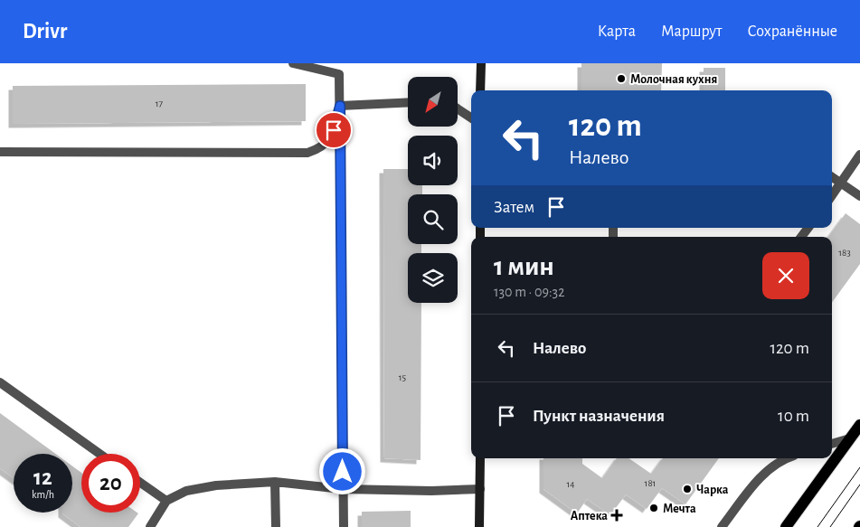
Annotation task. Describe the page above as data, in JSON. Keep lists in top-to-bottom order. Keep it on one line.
{"places":{"other":["Молочная кухня","Чарка","Мечта"],"health":["Аптека"]},"house_numbers":["17","183","15","181","14"],"north":"bottom left","page":{"header":"Drivr","nav":["Карта","Маршрут","Сохранённые"],"turn":["120 m","Налево"],"then":"Затем","heading":["1 мин","130 m · 09:32"],"list":[{"name":"Налево","value":"120 m"},{"name":"Пункт назначения","value":"10 m"}],"speed":"12 km/h","limit":"20"}}
